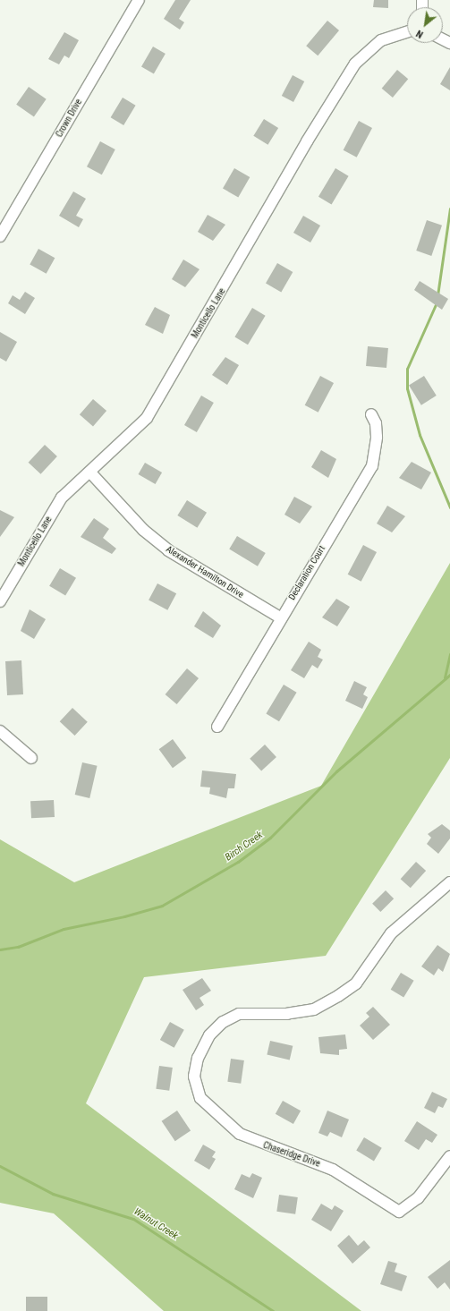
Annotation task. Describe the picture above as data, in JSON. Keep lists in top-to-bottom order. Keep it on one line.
{"streets":{"street":["Crown Drive","Monticello Lane","Alexander Hamilton Drive","Declaration Court","Chaseridge Drive"]},"crossings":[["Monticello Lane","Alexander Hamilton Drive"],["Alexander Hamilton Drive","Declaration Court"]],"water":["Birch Creek","Walnut Creek"],"north":"bottom left"}
